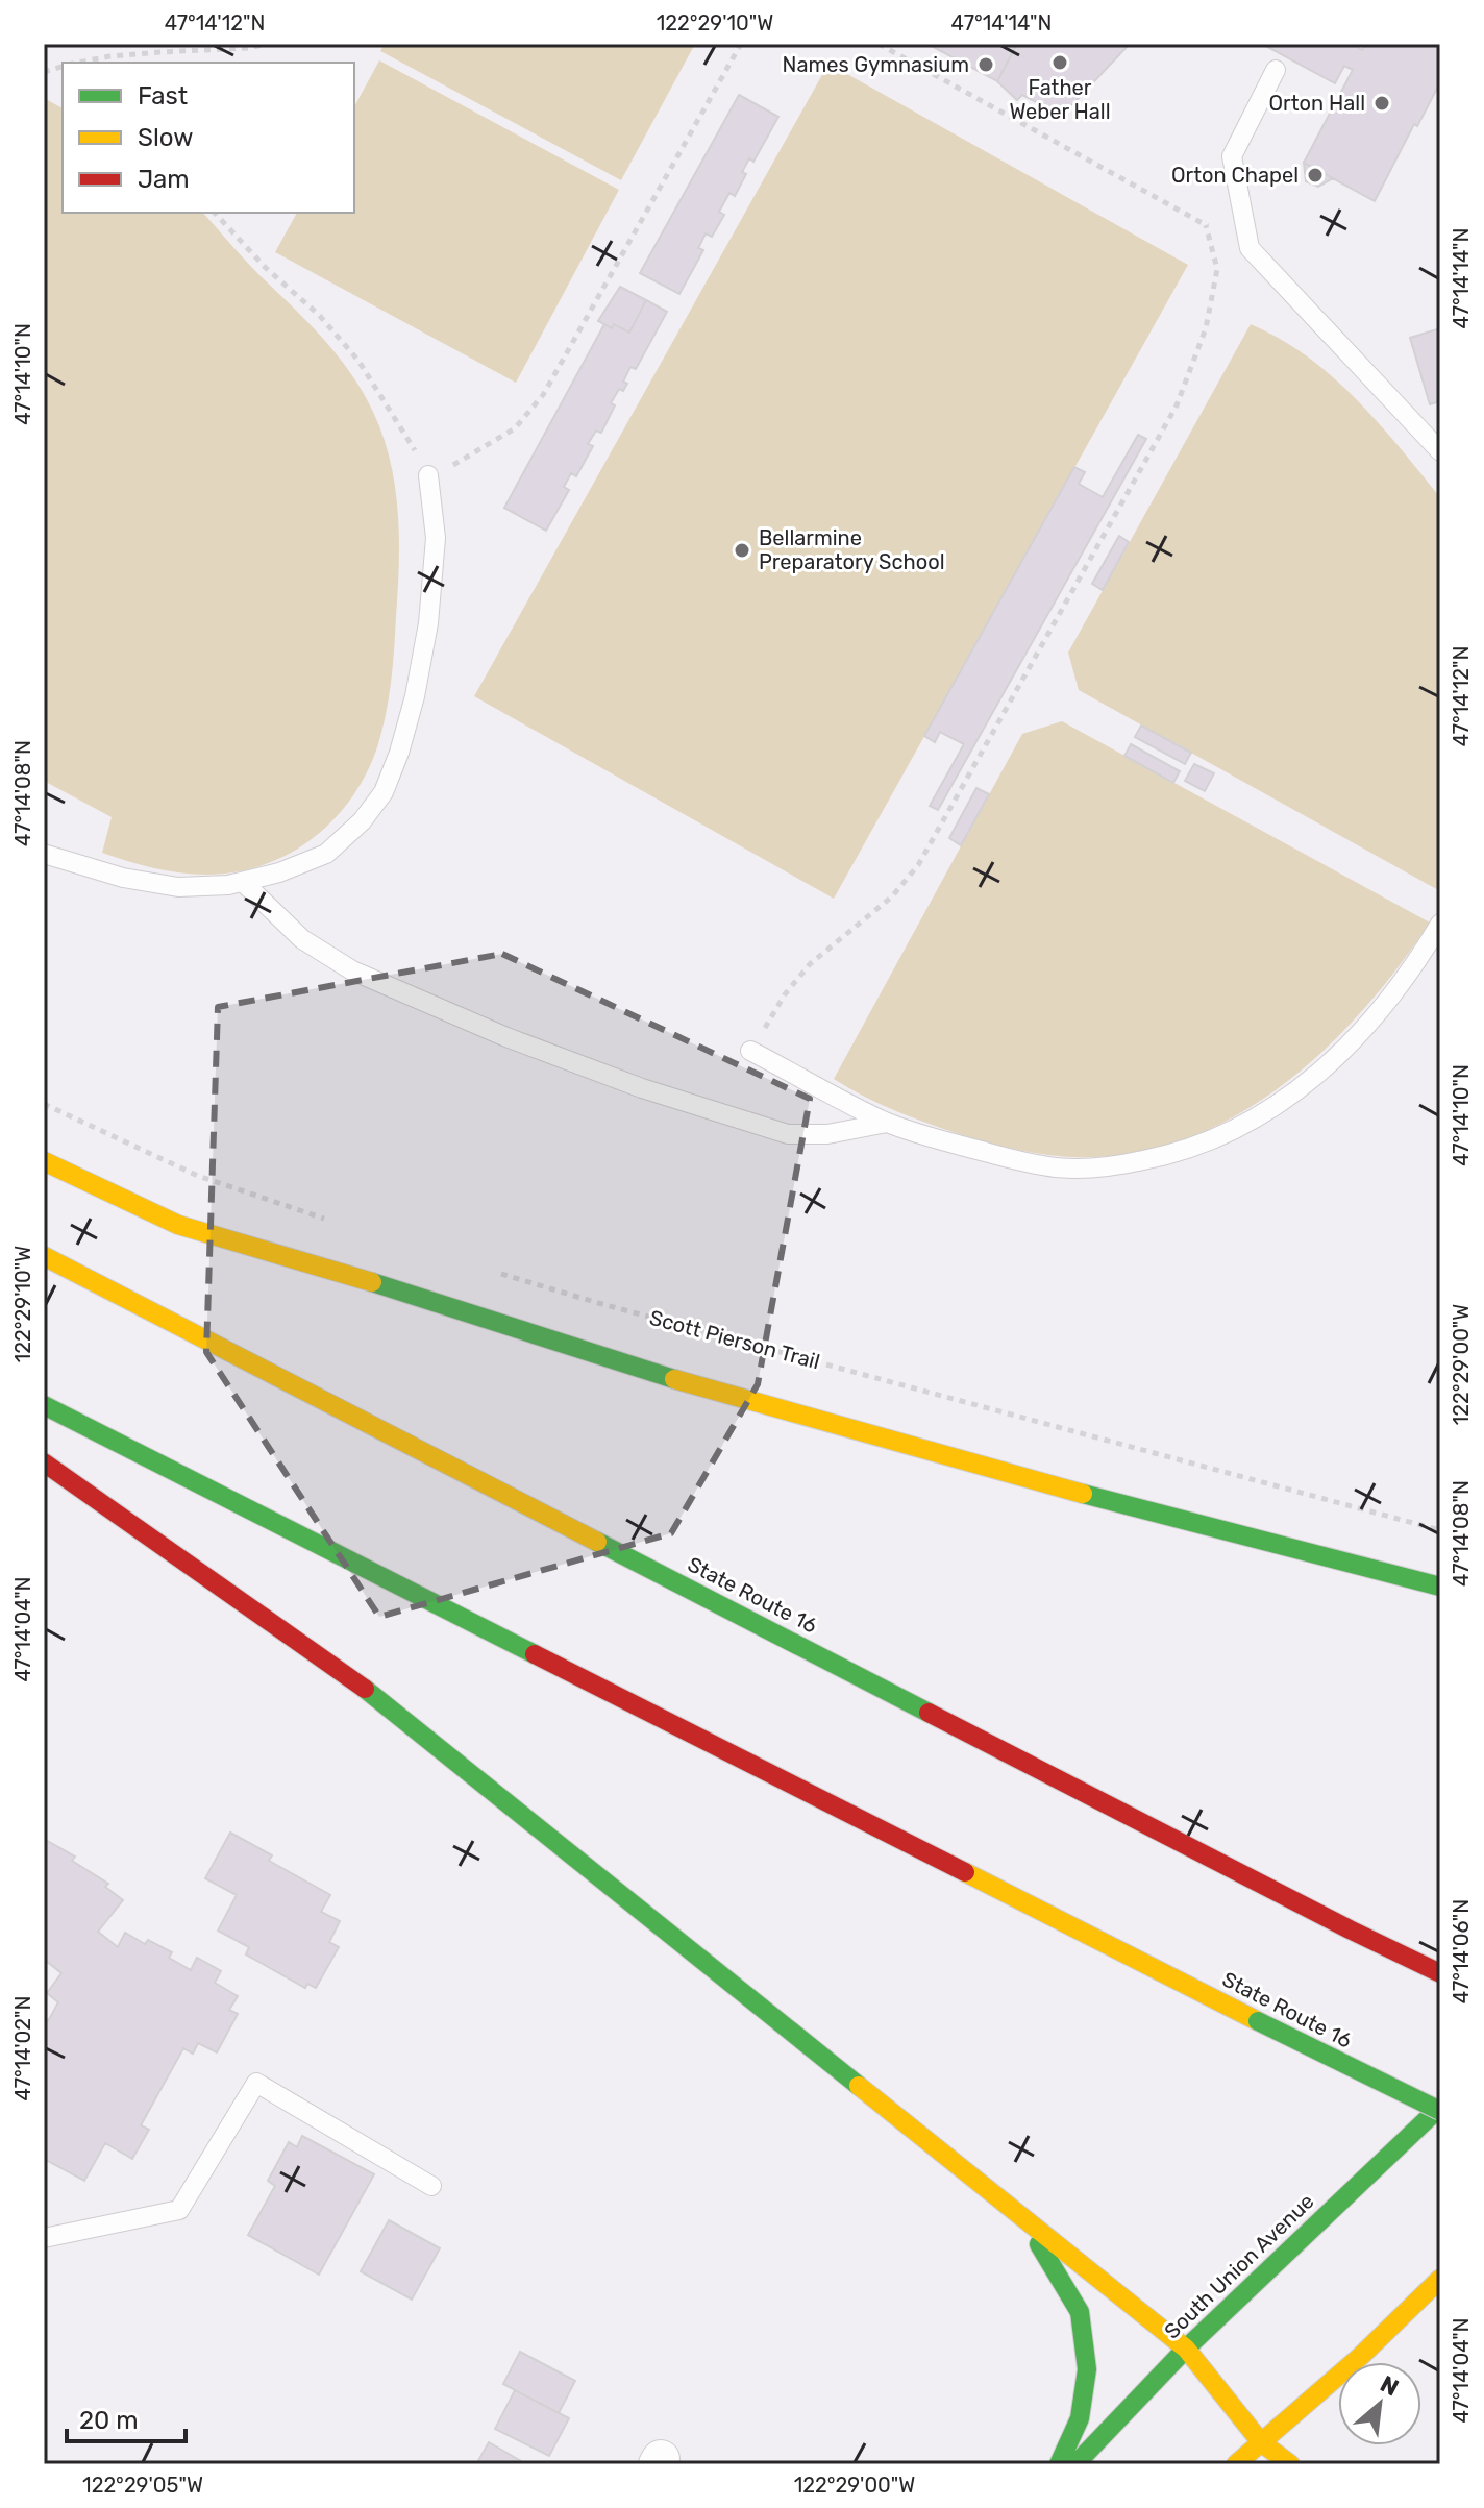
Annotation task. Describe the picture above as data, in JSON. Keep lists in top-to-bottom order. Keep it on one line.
{"streets":{"main road":["State Route 16","South Union Avenue"],"path":["Scott Pierson Trail"]},"crossings":[["State Route 16","South Union Avenue"]],"places":["Father Weber Hall","Names Gymnasium","Orton Hall","Orton Chapel","Bellarmine Preparatory School"],"legend":["Fast","Slow","Jam"],"scale_bar":"20 m","north":"top right","coordinates":["47°14'12\"N","122°29'10\"W","47°14'14\"N","47°14'10\"N","47°14'08\"N","122°29'00\"W","47°14'04\"N","47°14'06\"N","47°14'02\"N","122°29'05\"W"]}
